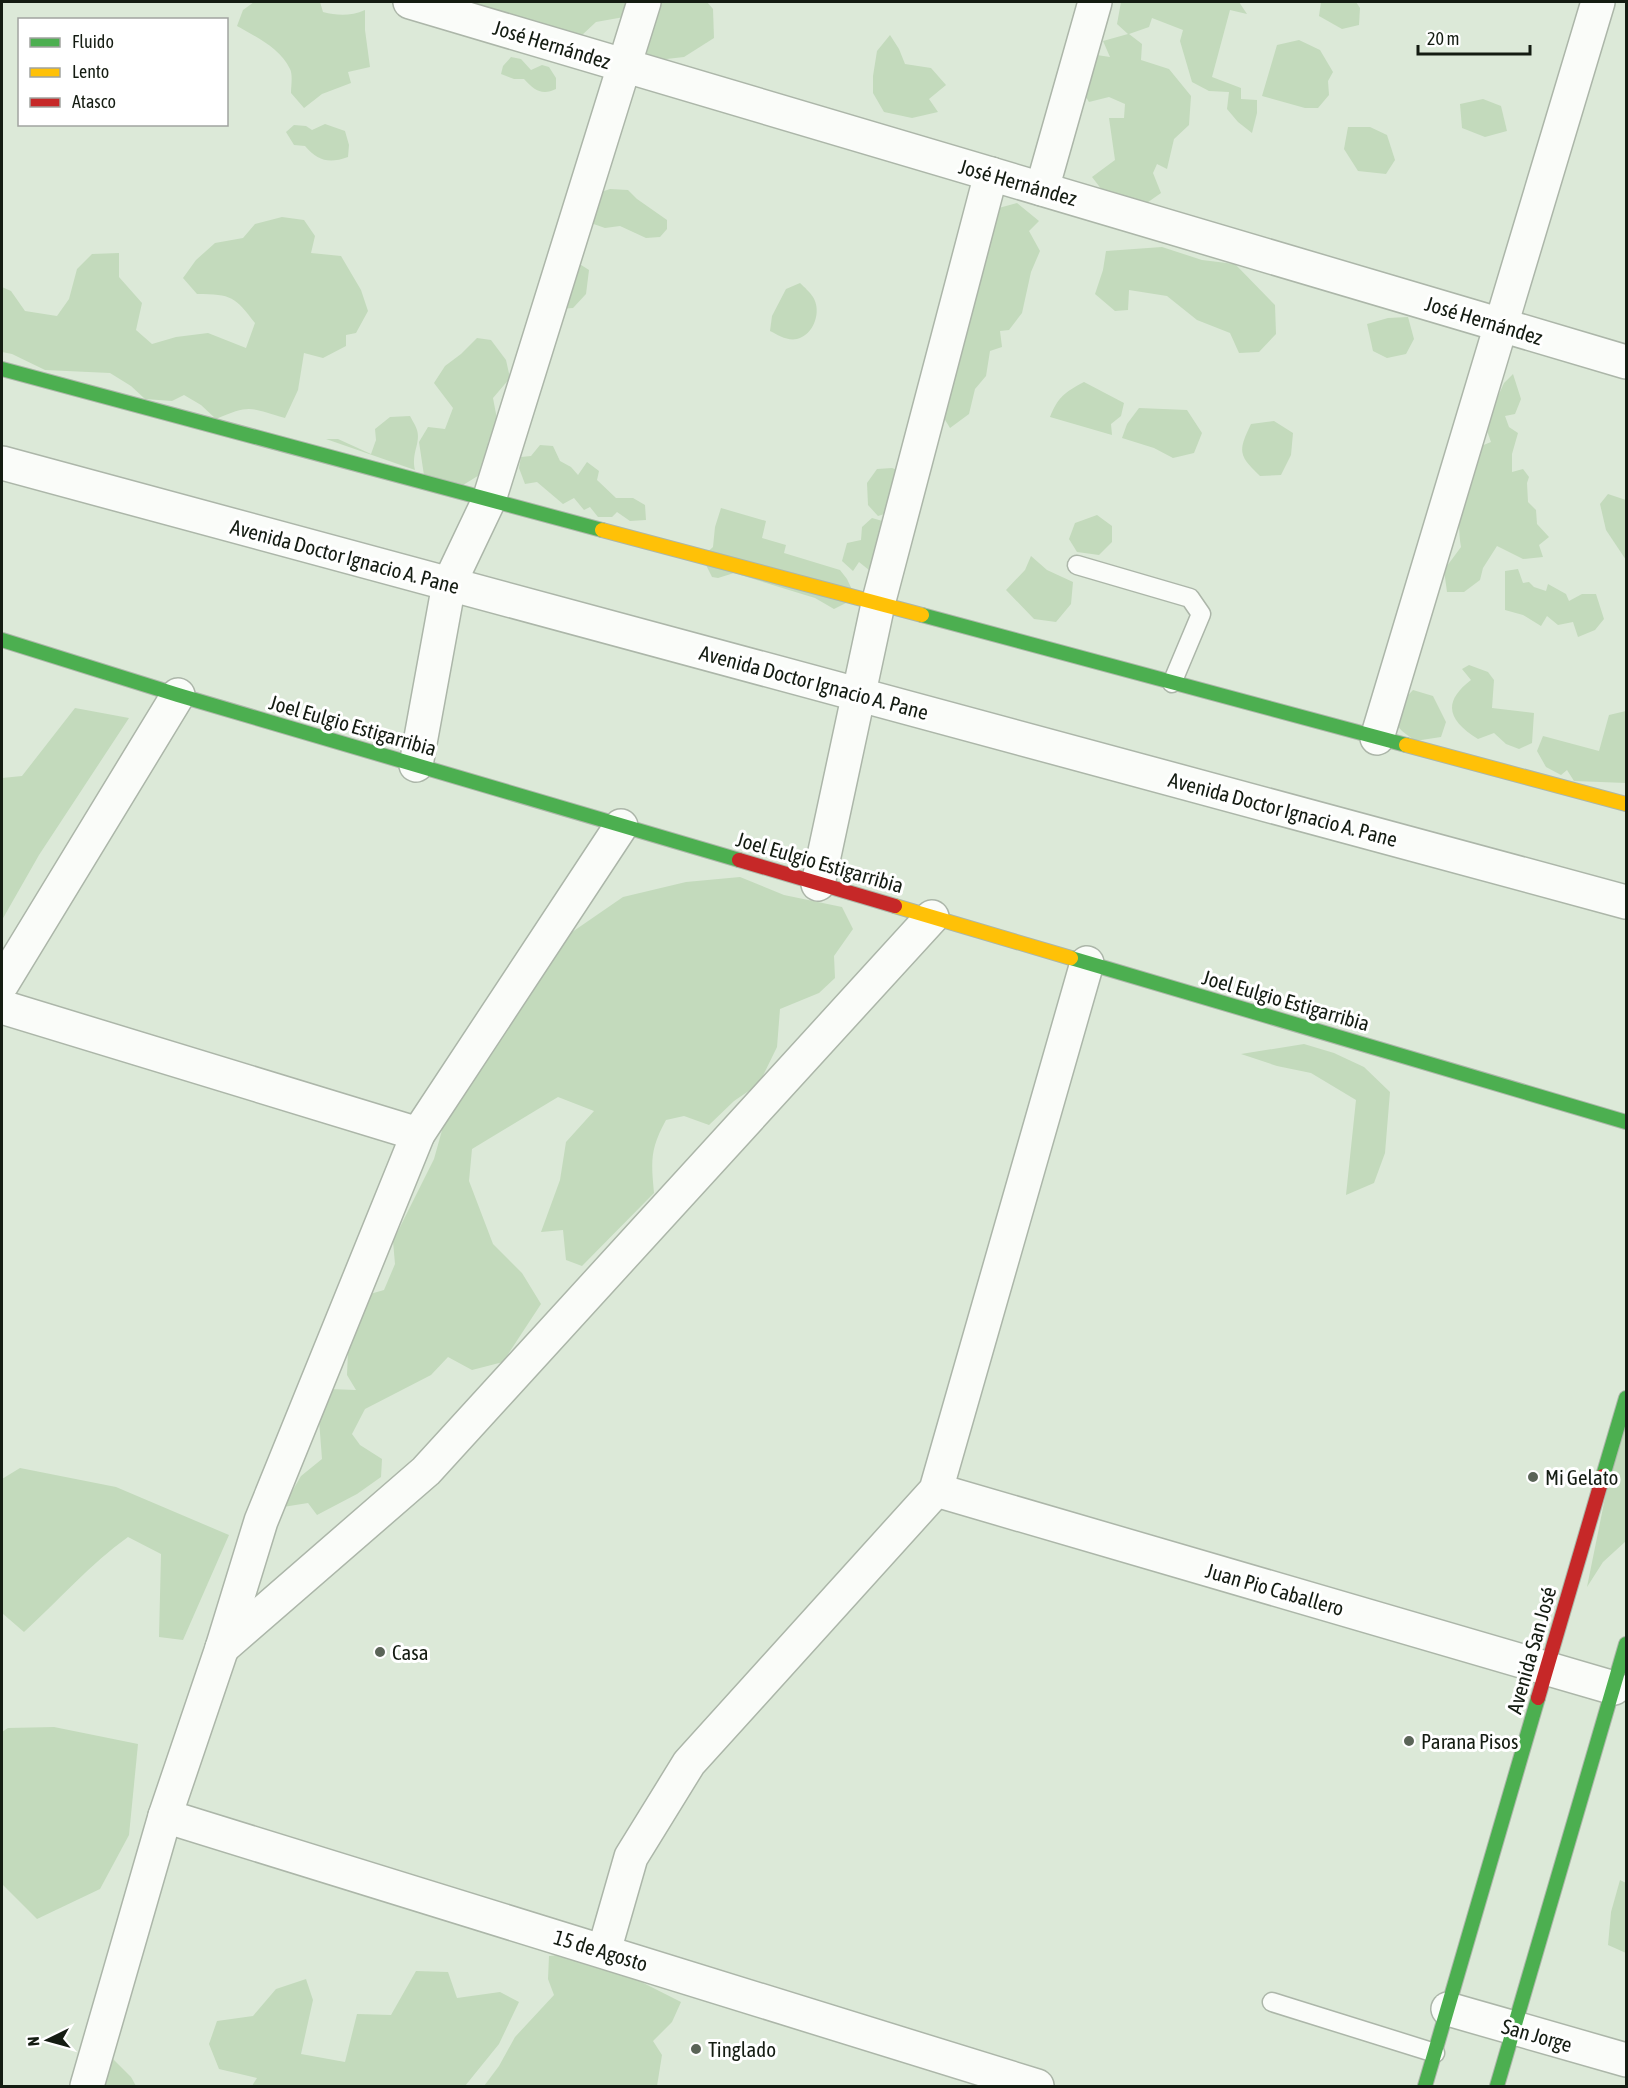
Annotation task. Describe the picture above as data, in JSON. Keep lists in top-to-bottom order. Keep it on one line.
{"streets":{"street":["José Hernández","Avenida Doctor Ignacio A. Pane","Joel Eulgio Estigarribia","Juan Pio Caballero","Avenida San José","15 de Agosto","San Jorge"]},"crossings":[["Juan Pio Caballero","Avenida San José"],["Avenida San José","San Jorge"]],"places":["Mi Gelato","Casa","Parana Pisos","Tinglado"],"legend":["Fluido","Lento","Atasco"],"scale_bar":"20 m","north":"left"}
